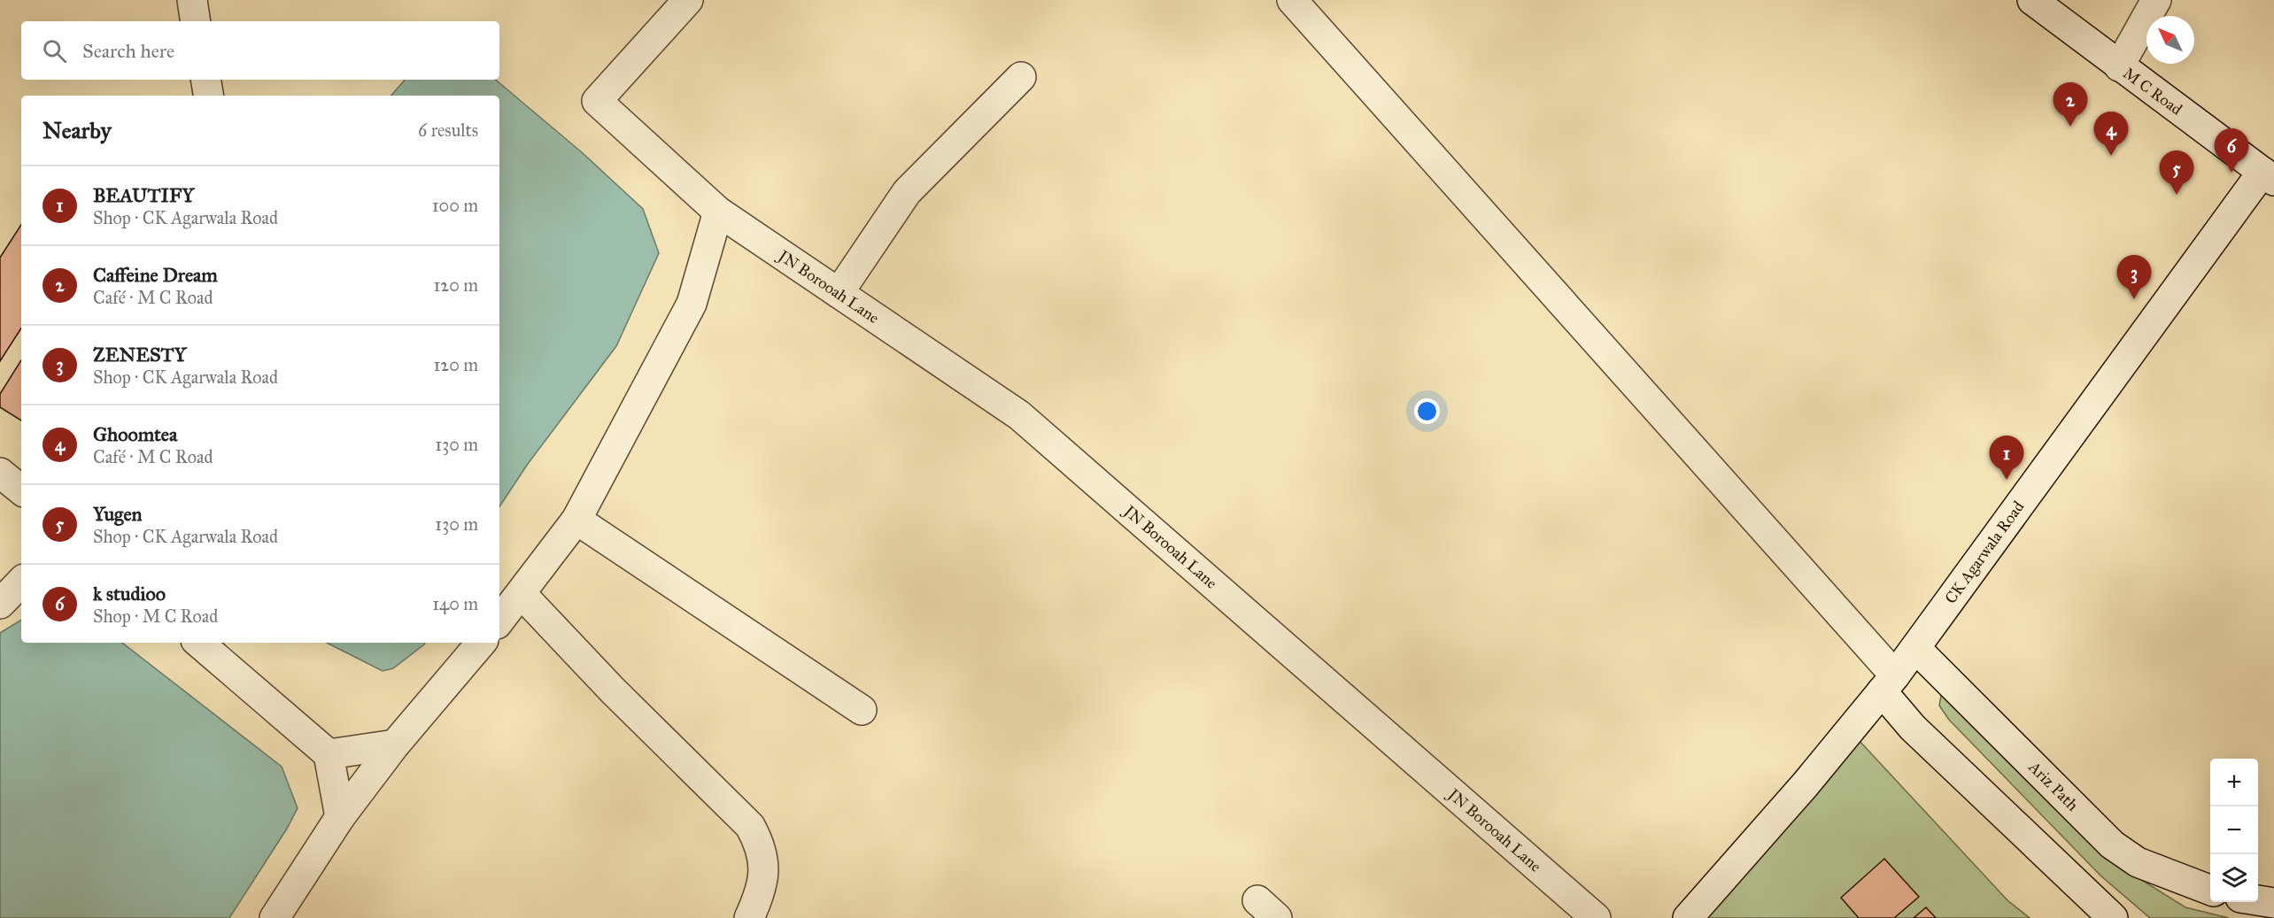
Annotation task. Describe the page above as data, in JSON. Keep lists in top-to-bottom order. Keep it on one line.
{"streets":{"street":["M C Road","JN Borooah Lane","CK Agarwala Road","Ariz Path"]},"crossings":[["M C Road","CK Agarwala Road"],["CK Agarwala Road","Ariz Path"]],"north":"top left","page":{"search":"Search here","pins":["2","4","6","5","3","1"],"heading":["Nearby","6 results"],"list":[{"mark":"1","name":"BEAUTIFY","note":"Shop · CK Agarwala Road","value":"100 m"},{"mark":"2","name":"Caffeine Dream","note":"Café · M C Road","value":"120 m"},{"mark":"3","name":"ZENESTY","note":"Shop · CK Agarwala Road","value":"120 m"},{"mark":"4","name":"Ghoomtea","note":"Café · M C Road","value":"130 m"},{"mark":"5","name":"Yugen","note":"Shop · CK Agarwala Road","value":"130 m"},{"mark":"6","name":"k studioo","note":"Shop · M C Road","value":"140 m"}],"map_buttons":["+","−"]}}
